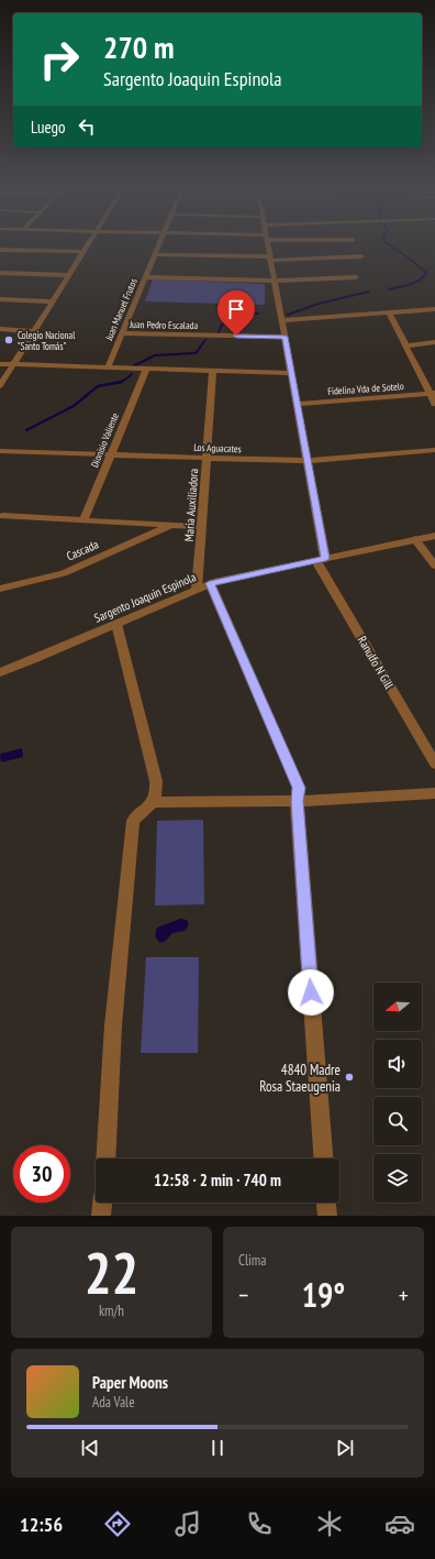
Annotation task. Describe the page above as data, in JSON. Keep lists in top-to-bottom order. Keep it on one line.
{"streets":{"street":["Juan Manuel Frutos","Juan Pedro Escalada","Fidelina Vda de Sotelo","Dionisio Valiente","Los Aguacates","Maria Auxiliadora","Cascada","Sargento Joaquin Espinola","Ranulfo N Gill"]},"crossings":[["Juan Manuel Frutos","Juan Pedro Escalada"],["Juan Pedro Escalada","Ranulfo N Gill"],["Fidelina Vda de Sotelo","Ranulfo N Gill"],["Dionisio Valiente","Los Aguacates"],["Los Aguacates","Maria Auxiliadora"],["Los Aguacates","Ranulfo N Gill"],["Maria Auxiliadora","Sargento Joaquin Espinola"],["Sargento Joaquin Espinola","Ranulfo N Gill"]],"places":["Colegio Nacional \"Santo Tomás\"","4840 Madre Rosa Staeugenia"],"north":"left","page":{"turn":["270 m","Sargento Joaquin Espinola"],"then":"Luego","limit":"30","trip":"12:58 · 2 min · 740 m","tile":[["22","km/h"],"Clima"],"heat":["−","19°","+"],"song":["Paper Moons","Ada Vale"],"tabs":"12:56"}}
